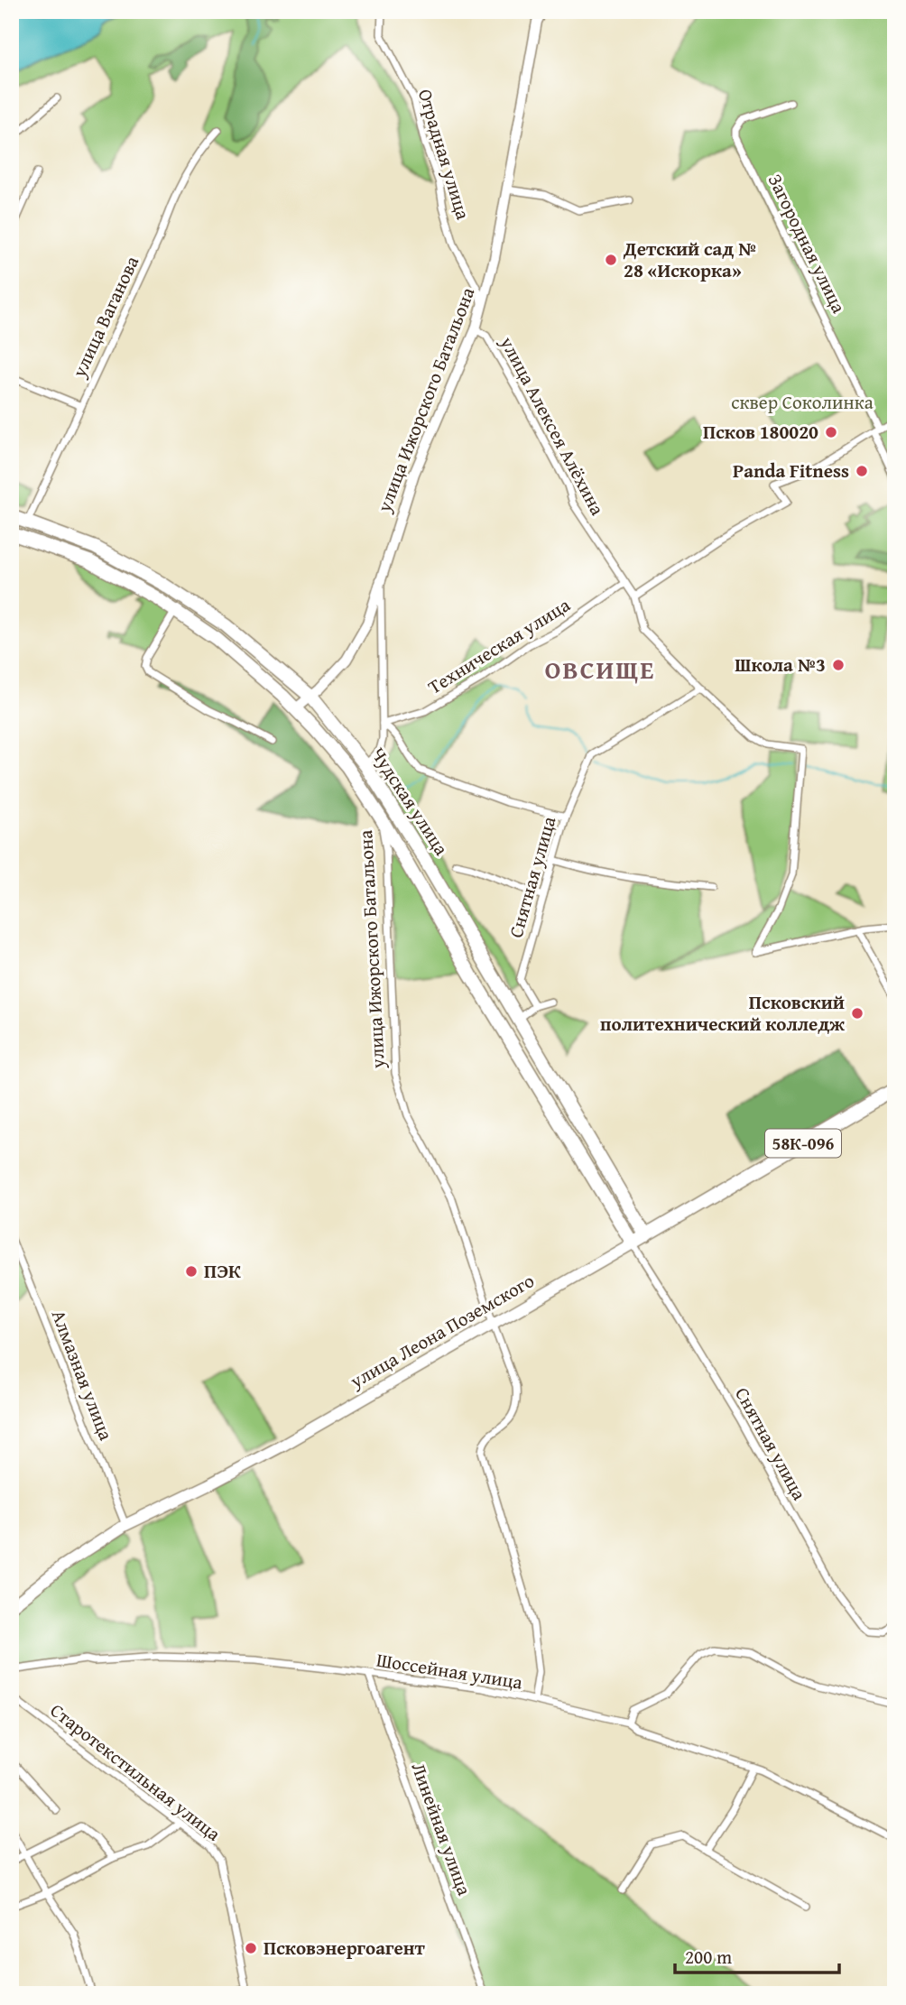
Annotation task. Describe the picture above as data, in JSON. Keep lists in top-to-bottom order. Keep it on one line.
{"streets":{"highway":["Чудская улица","58К-096","улица Леона Поземского"],"street":["Отрадная улица","Загородная улица","улица Ваганова","улица Ижорского Батальона","улица Алексея Алёхина","Техническая улица","Снятная улица","Алмазная улица","Шоссейная улица","Старотекстильная улица","Линейная улица"]},"crossings":[["Отрадная улица","улица Ижорского Батальона"],["улица Ваганова","Чудская улица"],["улица Ижорского Батальона","улица Алексея Алёхина"],["улица Ижорского Батальона","Техническая улица"],["улица Ижорского Батальона","Чудская улица"],["улица Ижорского Батальона","улица Леона Поземского"],["улица Ижорского Батальона","Шоссейная улица"],["улица Алексея Алёхина","Техническая улица"],["улица Алексея Алёхина","Снятная улица"],["Чудская улица","Снятная улица"],["Чудская улица","улица Леона Поземского"],["Снятная улица","улица Леона Поземского"],["улица Леона Поземского","Алмазная улица"],["Шоссейная улица","Линейная улица"]],"districts":["ОВСИЩЕ"],"parks":["сквер Соколинка"],"places":["Детский сад № 28 «Искорка»","Псков 180020","Panda Fitness","Школа №3","Псковский политехнический колледж","ПЭК","Псковэнергоагент"],"scale_bar":"200 m"}
